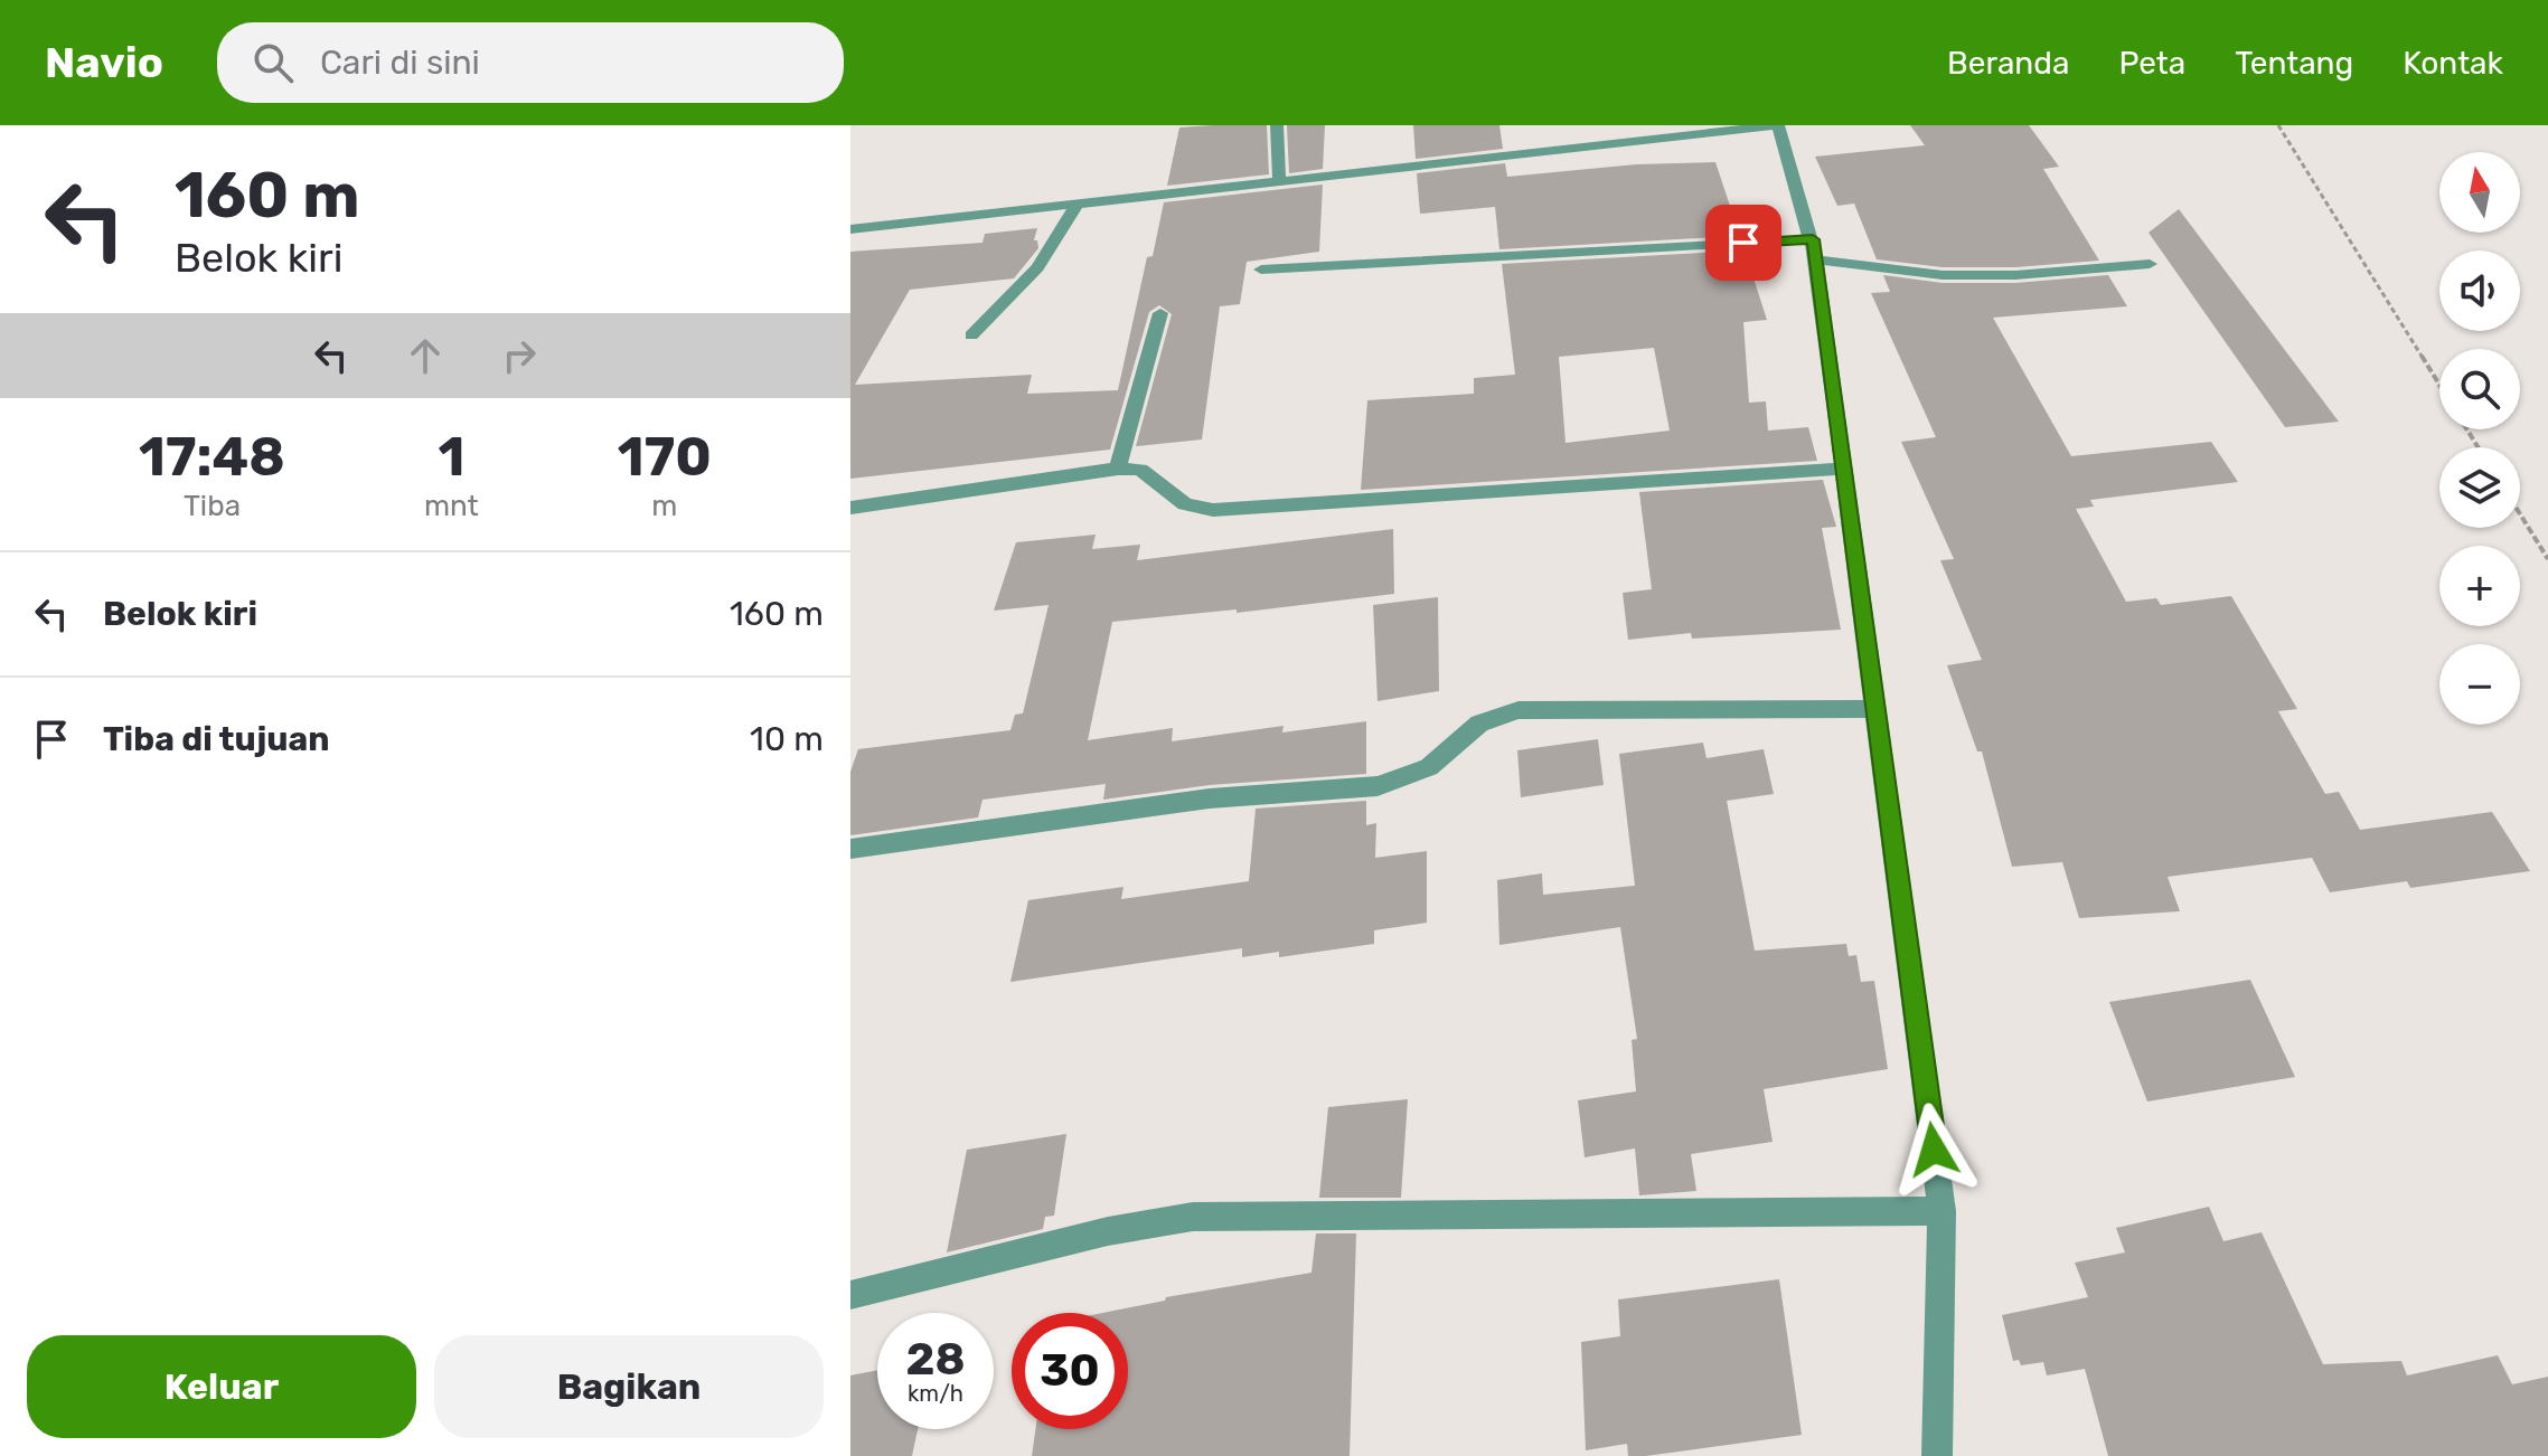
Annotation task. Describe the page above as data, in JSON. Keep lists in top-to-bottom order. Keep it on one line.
{"north":"top","page":{"header":"Navio","search":"Cari di sini","nav":["Beranda","Peta","Tentang","Kontak"],"turn":["160 m","Belok kiri"],"map_buttons":["+","−"],"eta":["17:48","Tiba","1","mnt","170","m"],"list":[{"name":"Belok kiri","value":"160 m"},{"name":"Tiba di tujuan","value":"10 m"}],"speed":"28 km/h","limit":"30","buttons":["Keluar","Bagikan"]}}
